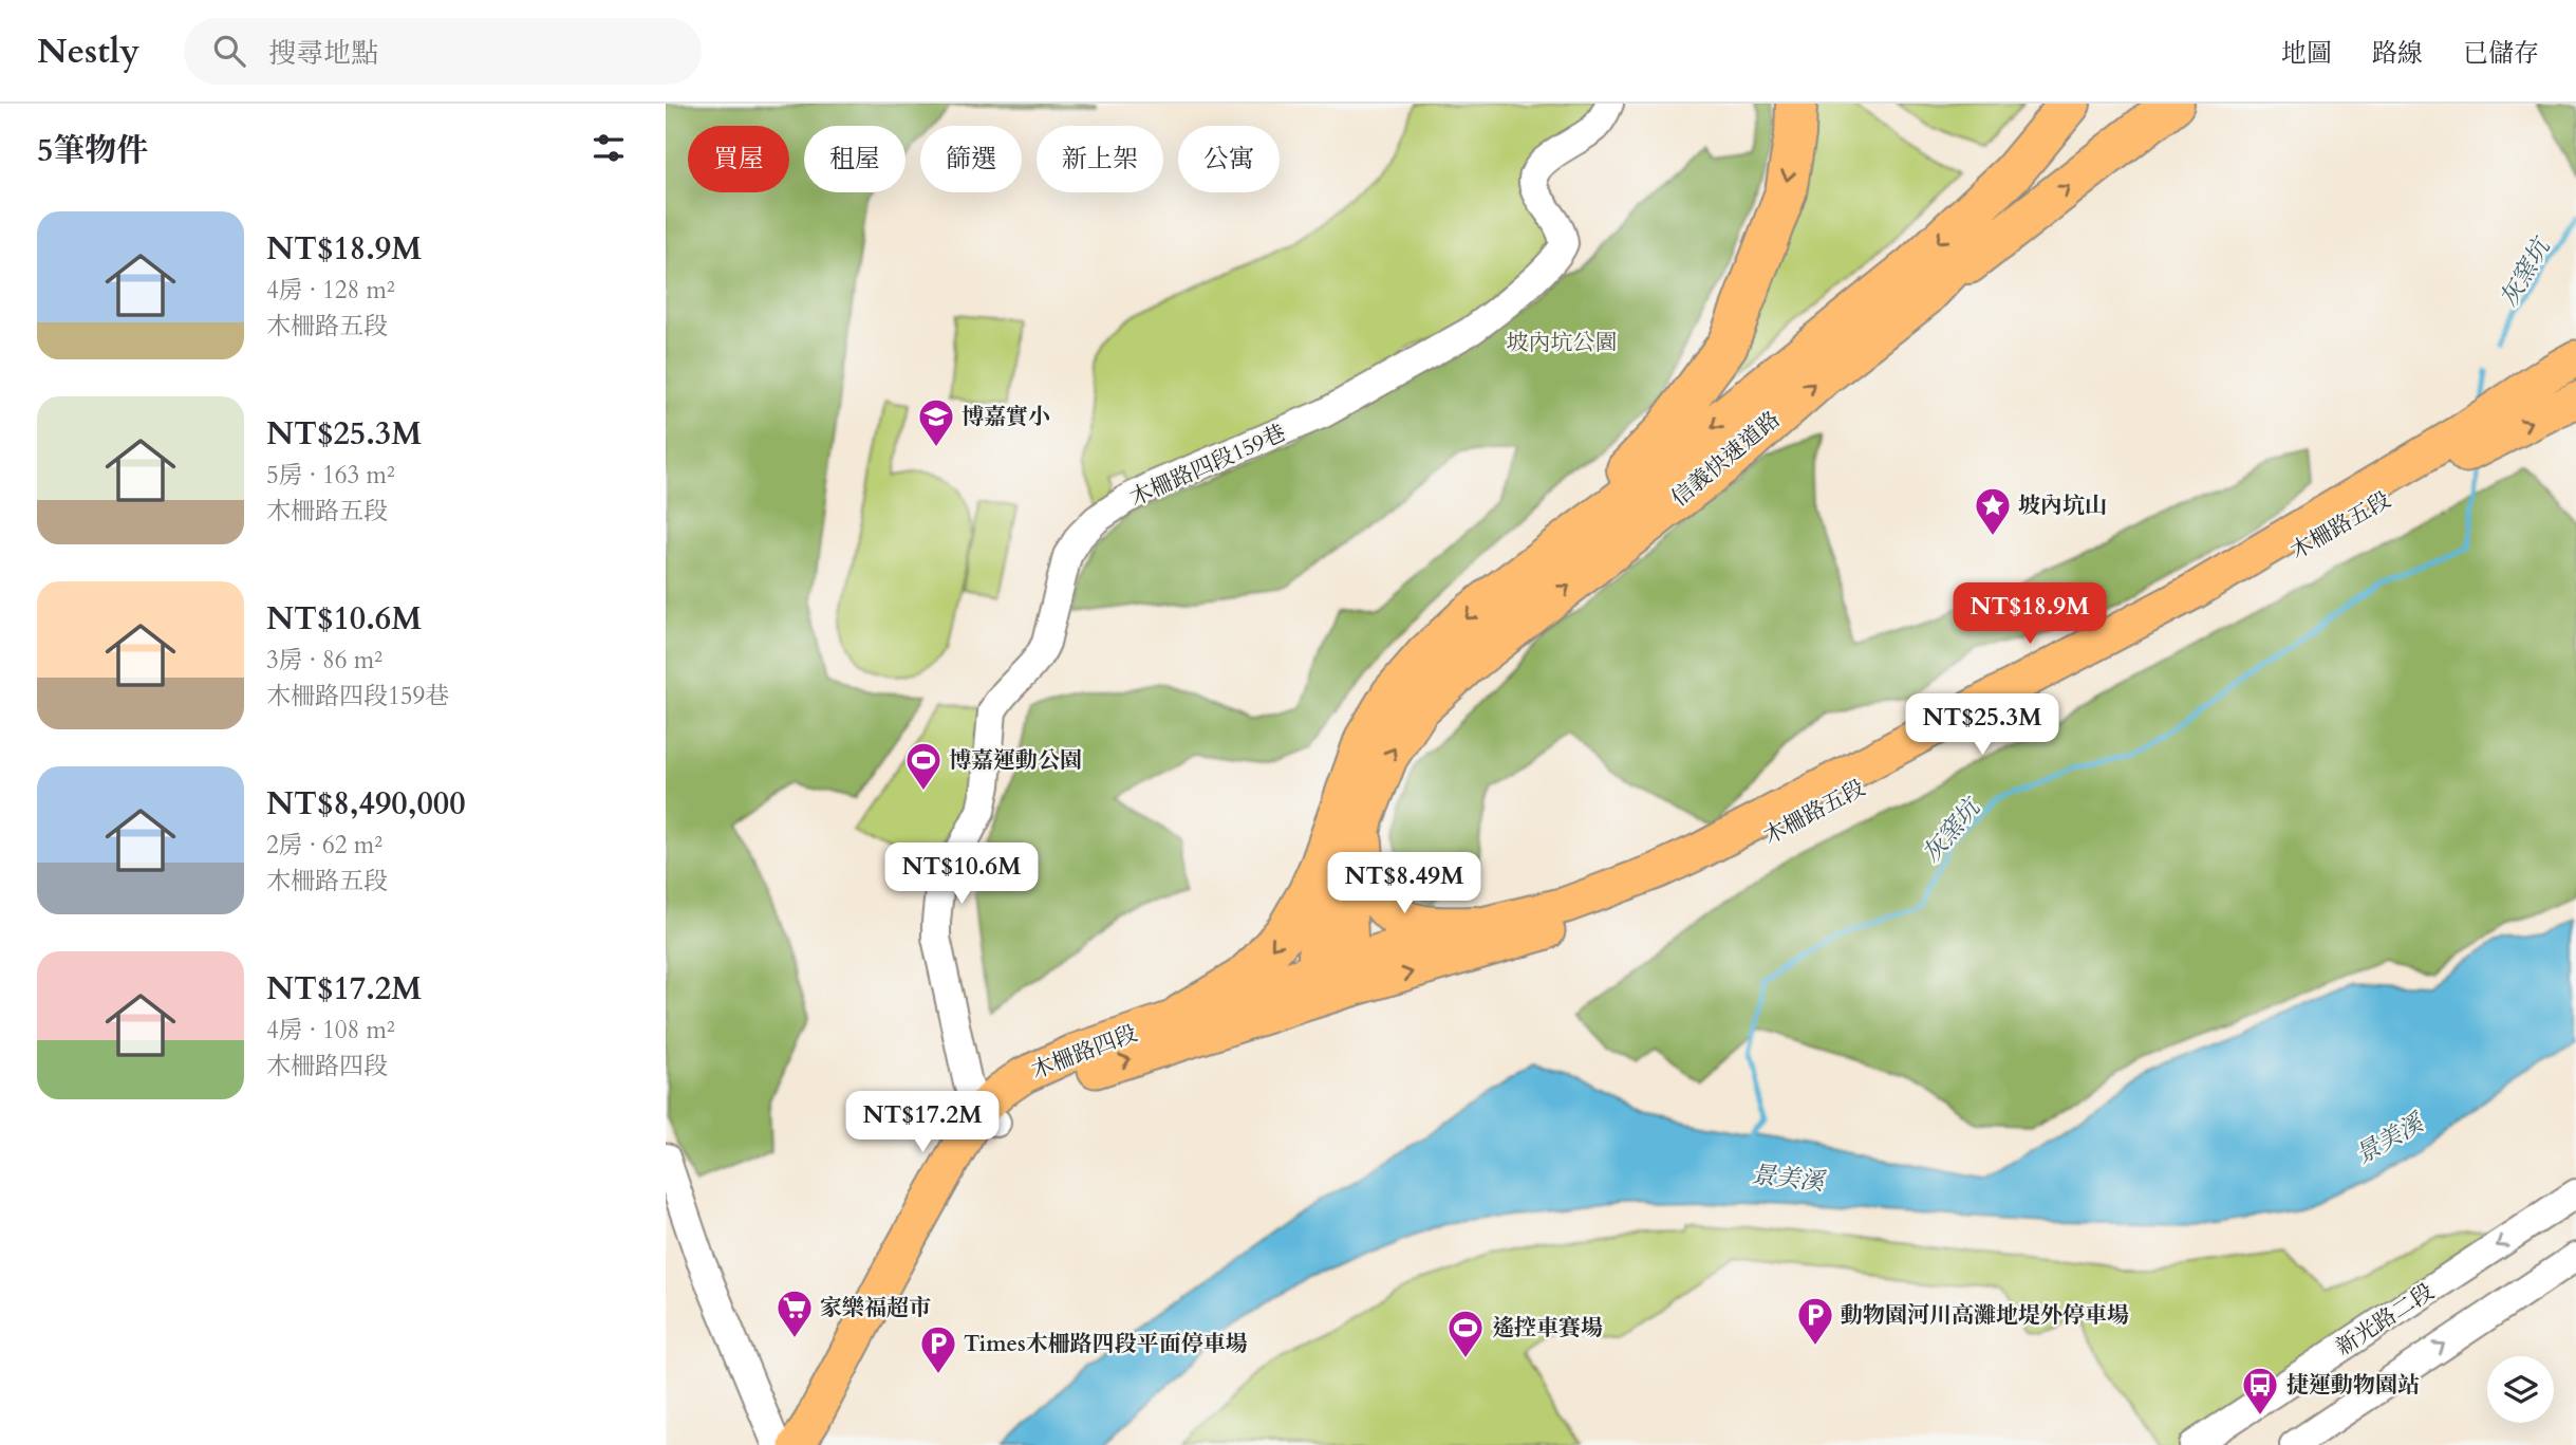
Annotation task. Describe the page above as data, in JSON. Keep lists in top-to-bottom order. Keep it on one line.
{"streets":{"highway":["信義快速道路"],"main road":["木柵路五段","木柵路四段"],"street":["木柵路四段159巷","新光路二段"]},"crossings":[["木柵路四段159巷","木柵路四段"],["木柵路五段","木柵路四段"]],"water":["灰窯坑","景美溪"],"parks":["坡內坑公園"],"places":{"school or university":["博嘉實小"],"place":["坡內坑山"],"sports":["博嘉運動公園","遙控車賽場"],"supermarket":["家樂福超市"],"parking":["動物園河川高灘地堤外停車場","Times木柵路四段平面停車場"],"bus stop":["捷運動物園站"]},"page":{"header":"Nestly","search":"搜尋地點","nav":["地圖","路線","已儲存"],"heading":"5筆物件","chip":["買屋","租屋","篩選","新上架","公寓"],"list":[{"name":"NT$18.9M","note":"4房 · 128 m² · 木柵路五段"},{"name":"NT$25.3M","note":"5房 · 163 m² · 木柵路五段"},{"name":"NT$10.6M","note":"3房 · 86 m² · 木柵路四段159巷"},{"name":"NT$8,490,000","note":"2房 · 62 m² · 木柵路五段"},{"name":"NT$17.2M","note":"4房 · 108 m² · 木柵路四段"}],"price":["NT$18.9M","NT$25.3M","NT$10.6M","NT$8.49M","NT$17.2M"]}}
